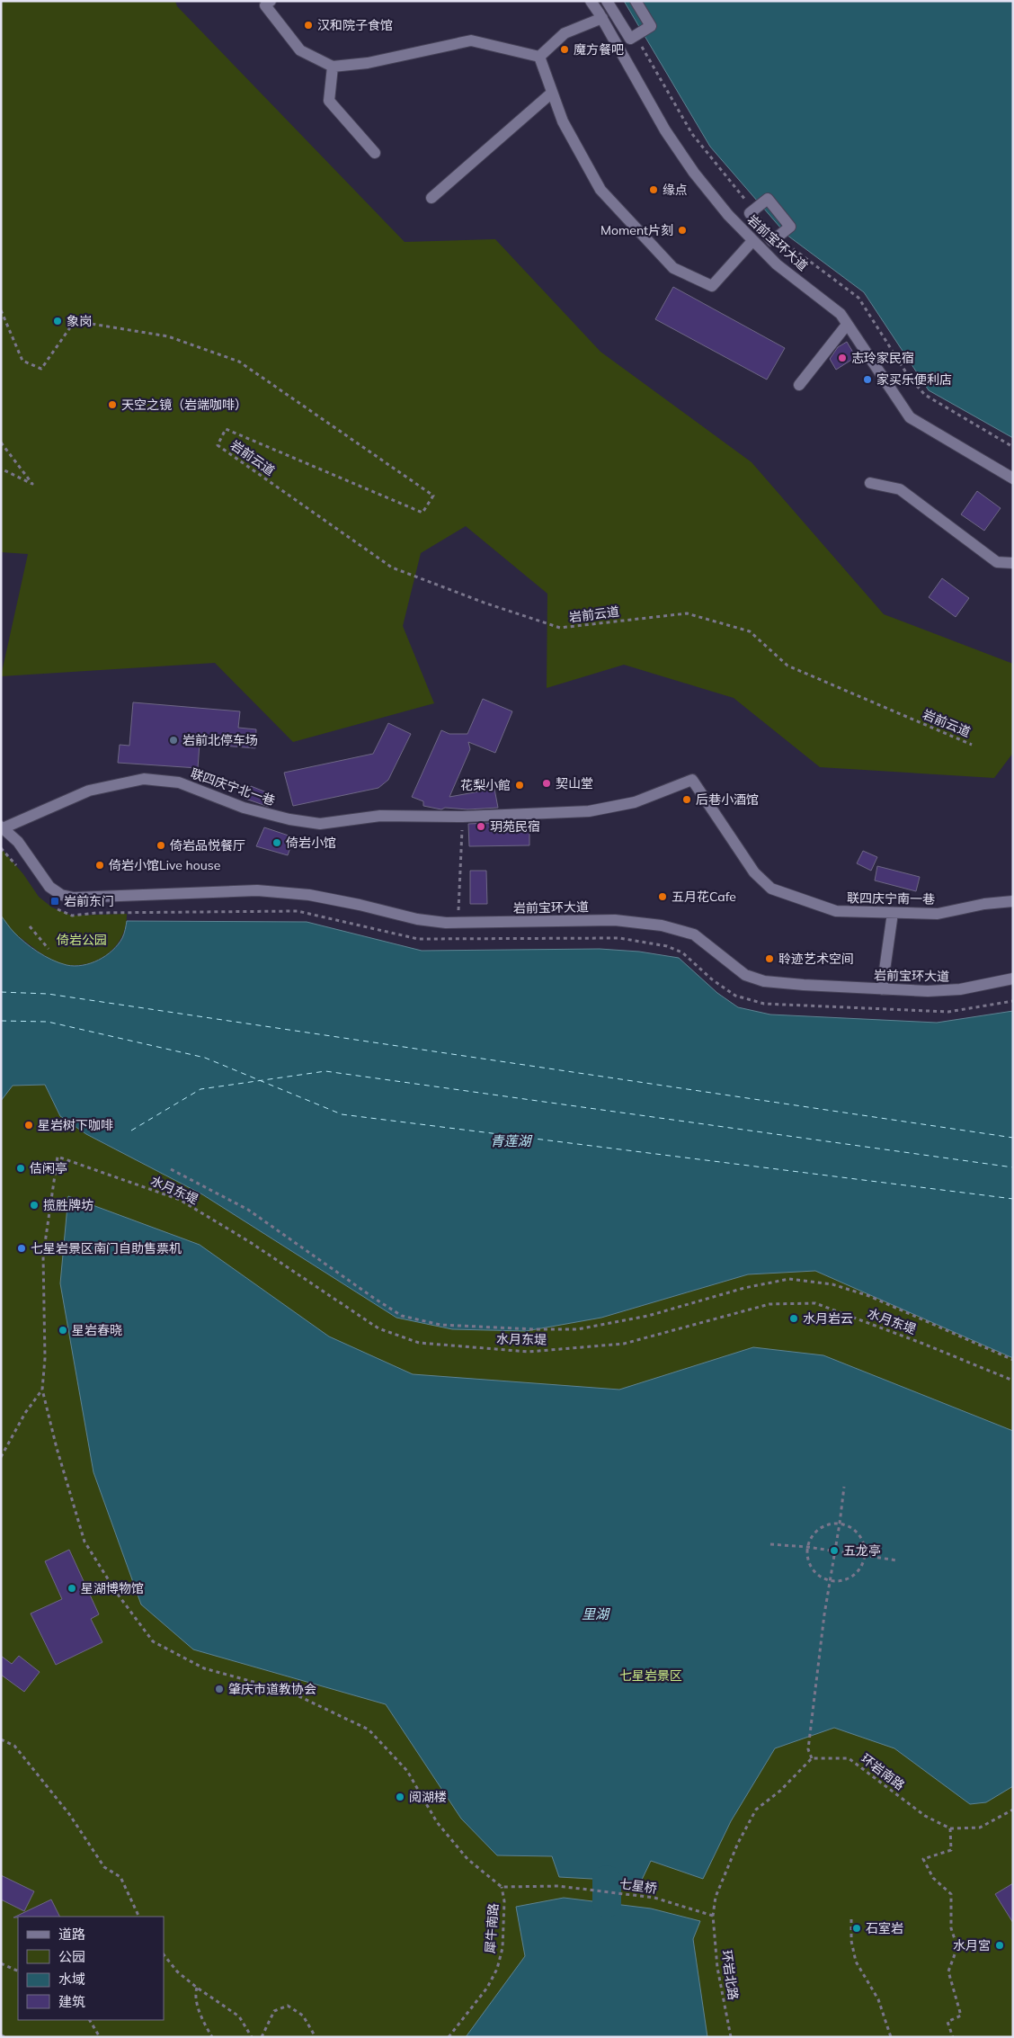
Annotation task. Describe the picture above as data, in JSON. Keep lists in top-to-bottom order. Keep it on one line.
{"streets":{"street":["岩前宝环大道","联四庆宁北一巷","联四庆宁南一巷"],"path":["岩前云道","水月东堤","环岩南路","七星桥","犀牛南路","环岩北路"]},"crossings":[["岩前宝环大道","联四庆宁北一巷"],["联四庆宁北一巷","联四庆宁南一巷"],["七星桥","犀牛南路"],["七星桥","环岩北路"]],"water":["青莲湖","里湖"],"parks":["倚岩公园","七星岩景区"],"places":{"other":["汉和院子食馆","魔方餐吧","缘点","Moment片刻","象岗","志玲家民宿","家买乐便利店","天空之镜（岩端咖啡）","岩前北停车场","契山堂","花梨小館","后巷小酒馆","玥苑民宿","倚岩小馆","倚岩品悦餐厅","倚岩小馆Live house","五月花Cafe","聆迹艺术空间","星岩树下咖啡","佶闲亭","揽胜牌坊","七星岩景区南门自助售票机","水月岩云","星岩春晓","五龙亭","星湖博物馆","肇庆市道教协会","阅湖楼","石室岩","水月宮"],"transit":["岩前东门"]},"legend":["道路","公园","水域","建筑"]}
